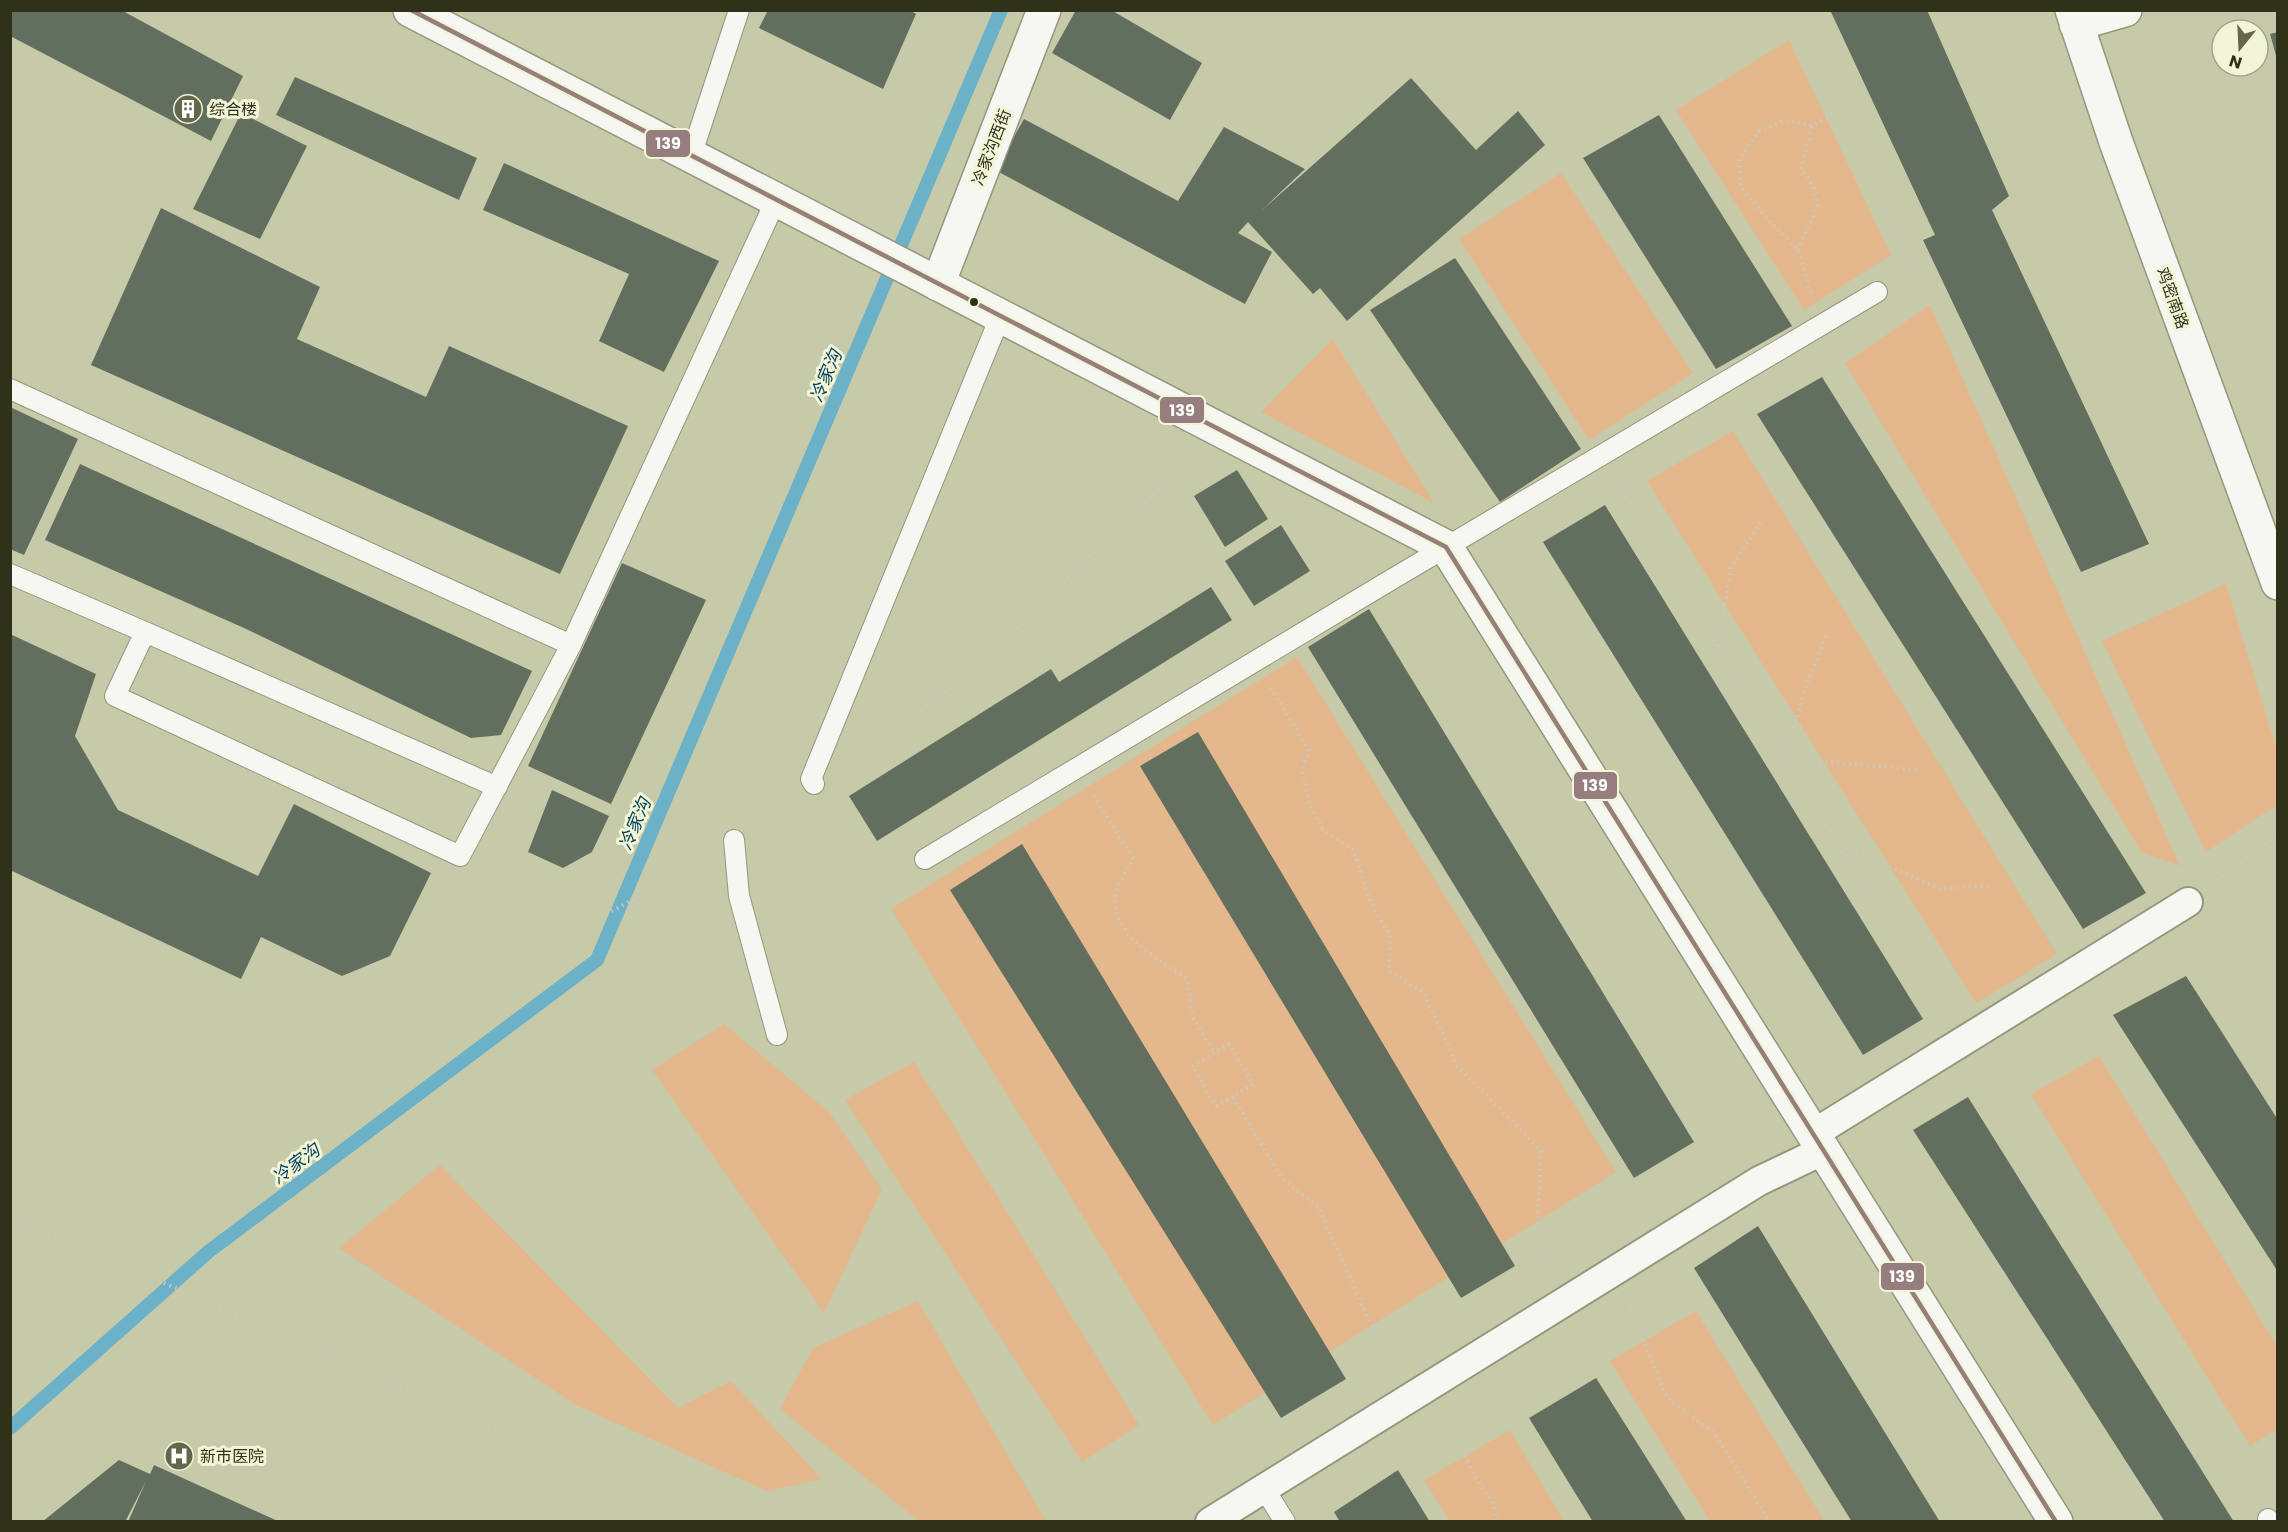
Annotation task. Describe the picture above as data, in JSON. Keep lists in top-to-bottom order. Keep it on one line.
{"streets":{"street":["冷家沟西街","鸡密南路"]},"water":["冷家沟"],"places":{"building":["综合楼"],"hospital":["新市医院"]},"lines":["transit line 139"],"north":"bottom"}
